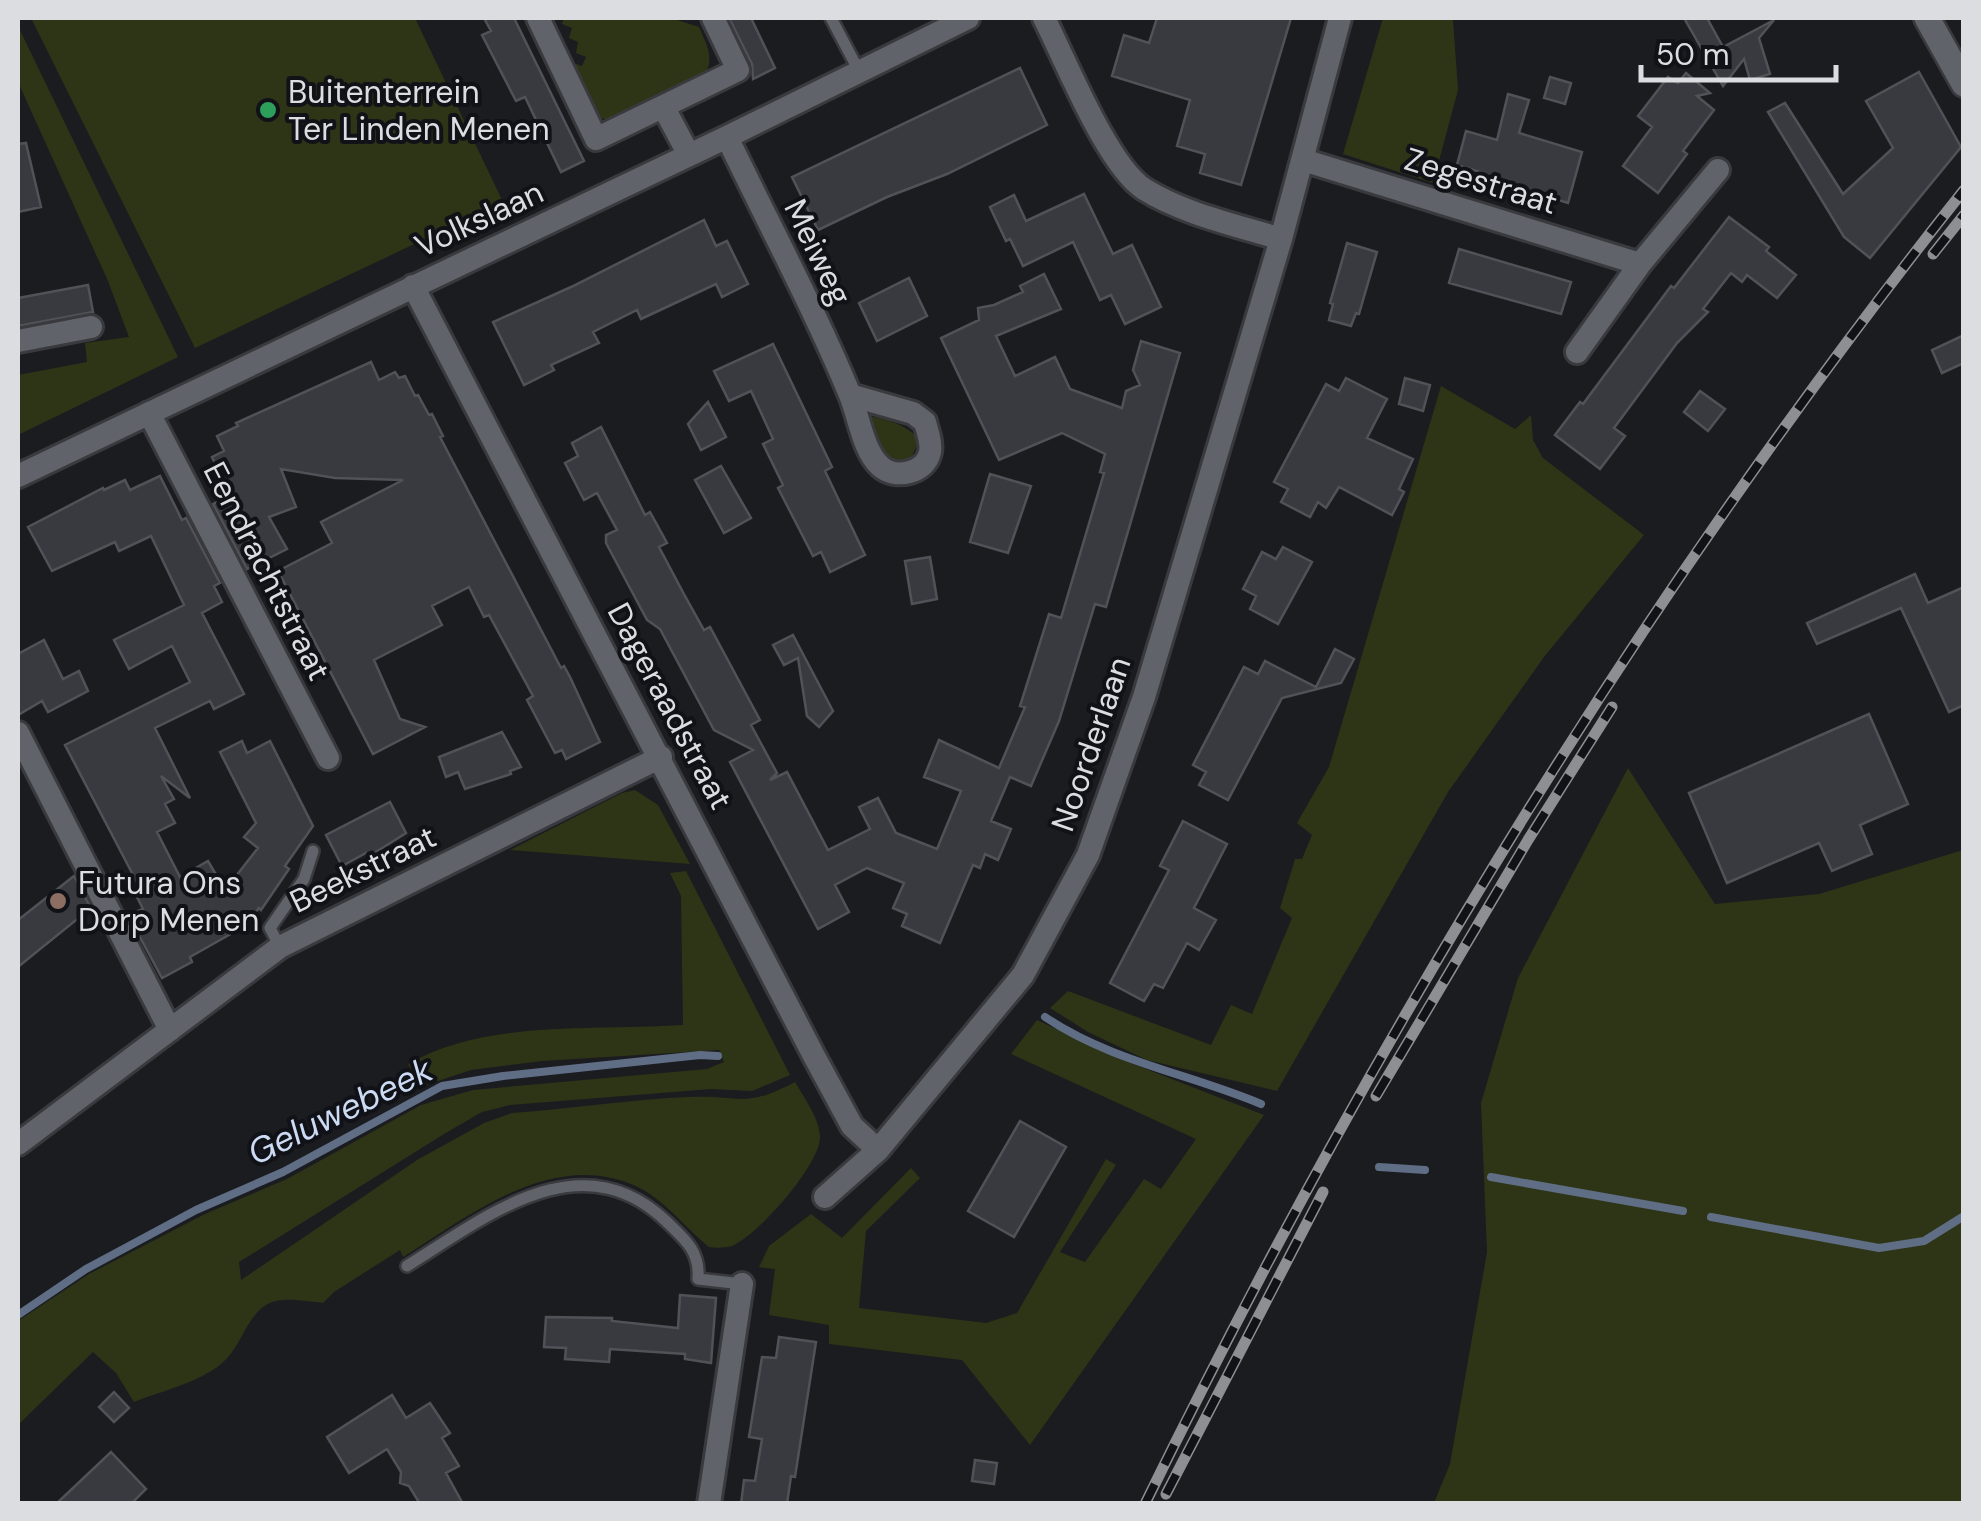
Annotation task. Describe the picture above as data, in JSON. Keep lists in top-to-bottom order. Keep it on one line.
{"streets":{"street":["Zegestraat","Volkslaan","Meiweg","Eendrachtstraat","Dageraadstraat","Noorderlaan","Beekstraat"]},"crossings":[["Zegestraat","Noorderlaan"],["Volkslaan","Meiweg"],["Volkslaan","Eendrachtstraat"],["Volkslaan","Dageraadstraat"],["Dageraadstraat","Noorderlaan"],["Dageraadstraat","Beekstraat"]],"water":["Geluwebeek"],"places":["Buitenterrein Ter Linden Menen","Futura Ons Dorp Menen"],"scale_bar":"50 m"}
